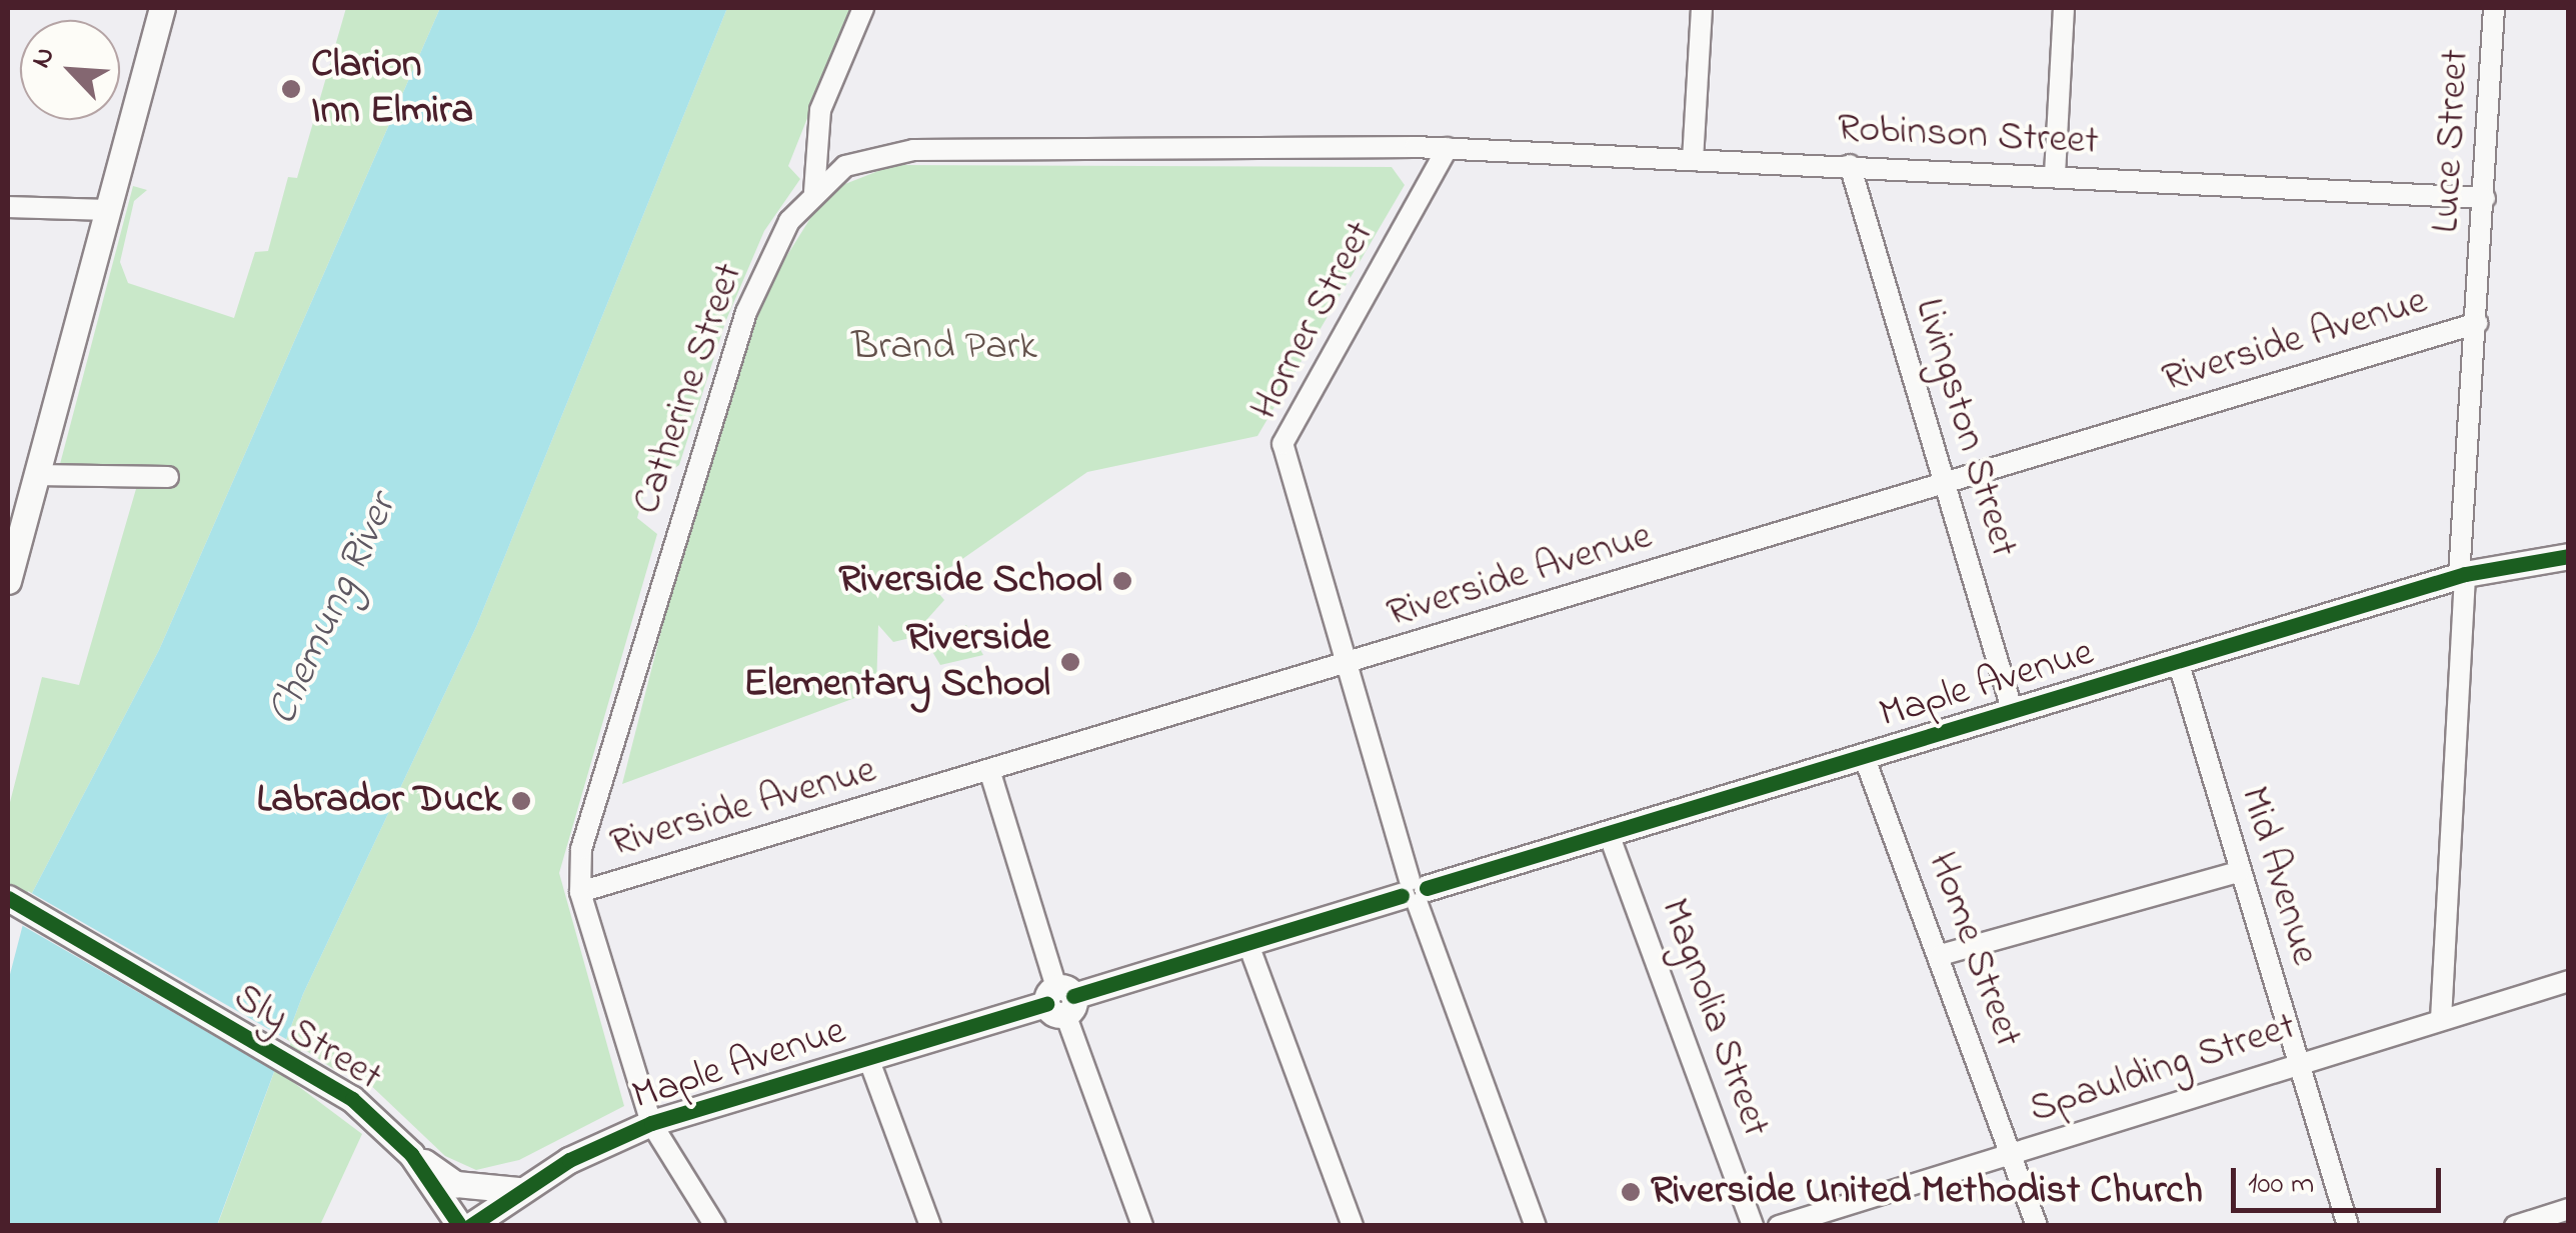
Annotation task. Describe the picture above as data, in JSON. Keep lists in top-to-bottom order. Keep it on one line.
{"streets":{"main road":["Maple Avenue","Sly Street"],"street":["Robinson Street","Luce Street","Horner Street","Riverside Avenue","Catherine Street","Livingston Street","Mid Avenue","Home Street","Magnolia Street","Spaulding Street"]},"crossings":[["Robinson Street","Luce Street"],["Robinson Street","Horner Street"],["Robinson Street","Catherine Street"],["Robinson Street","Livingston Street"],["Luce Street","Riverside Avenue"],["Luce Street","Maple Avenue"],["Luce Street","Spaulding Street"],["Horner Street","Riverside Avenue"],["Horner Street","Catherine Street"],["Horner Street","Maple Avenue"],["Riverside Avenue","Catherine Street"],["Riverside Avenue","Livingston Street"],["Catherine Street","Maple Avenue"],["Livingston Street","Maple Avenue"],["Maple Avenue","Mid Avenue"],["Maple Avenue","Home Street"],["Maple Avenue","Magnolia Street"],["Mid Avenue","Spaulding Street"],["Home Street","Spaulding Street"]],"water":["Chemung River"],"parks":["Brand Park"],"places":["Clarion Inn Elmira","Riverside School","Riverside Elementary School","Labrador Duck","Riverside United Methodist Church"],"scale_bar":"100 m","north":"top left"}
